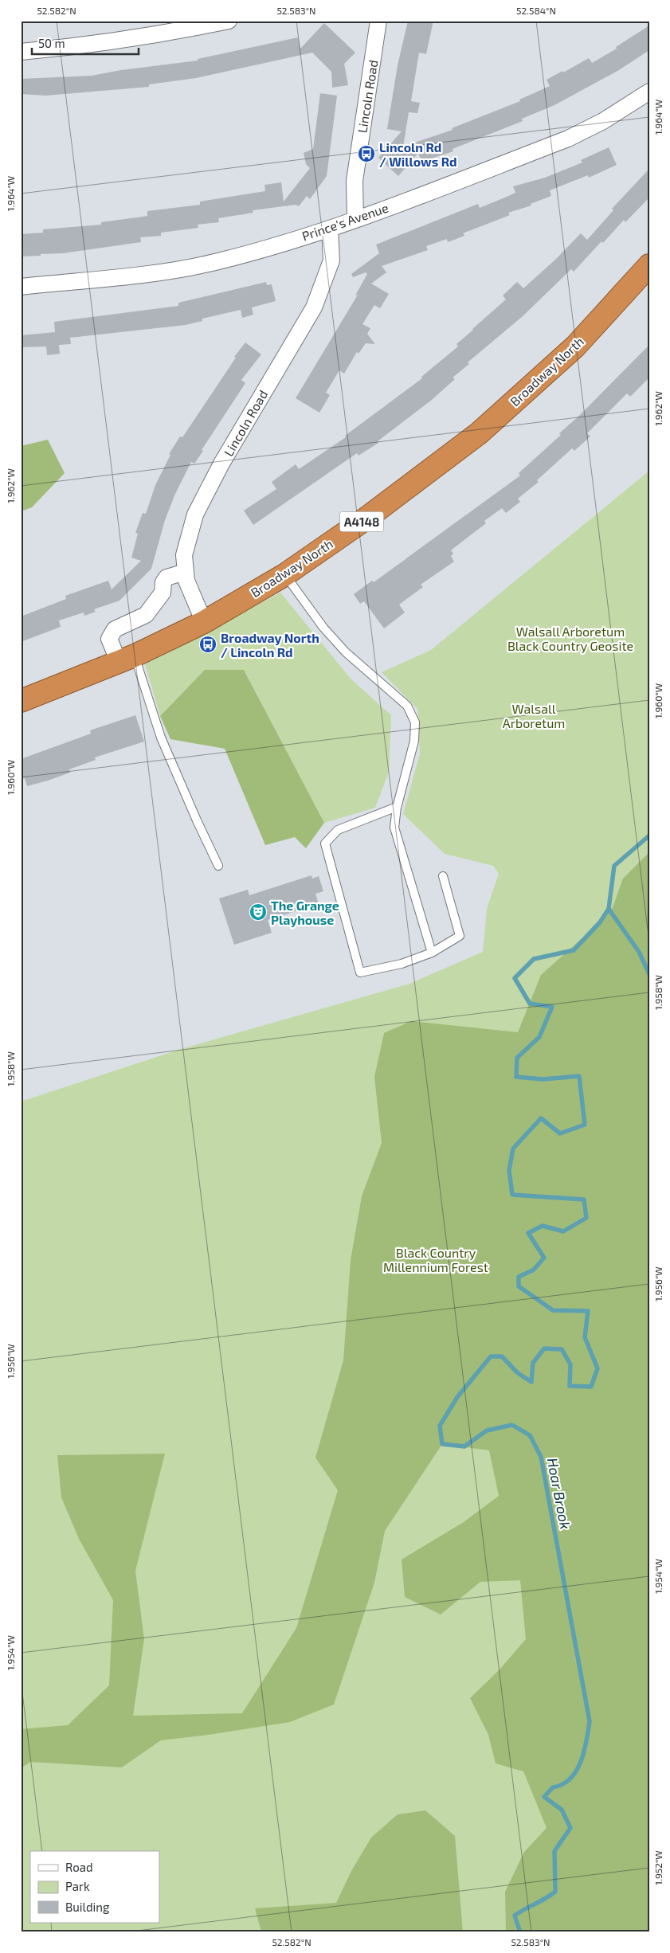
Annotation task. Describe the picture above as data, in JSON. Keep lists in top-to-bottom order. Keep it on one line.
{"streets":{"highway":["Broadway North","A4148"],"street":["Lincoln Road","Prince's Avenue"]},"crossings":[["Lincoln Road","Prince's Avenue"],["Lincoln Road","Broadway North"]],"water":["Hoar Brook"],"parks":["Walsall Arboretum Black Country Geosite","Walsall Arboretum","Black Country Millennium Forest"],"places":{"bus stop":["Lincoln Rd / Willows Rd","Broadway North / Lincoln Rd"],"theatre":["The Grange Playhouse"]},"legend":["Road","Park","Building"],"scale_bar":"50 m","coordinates":["52.582°N","52.583°N","52.584°N","1.964°W","1.962°W","1.960°W","1.958°W","1.956°W","1.954°W","1.952°W"]}
